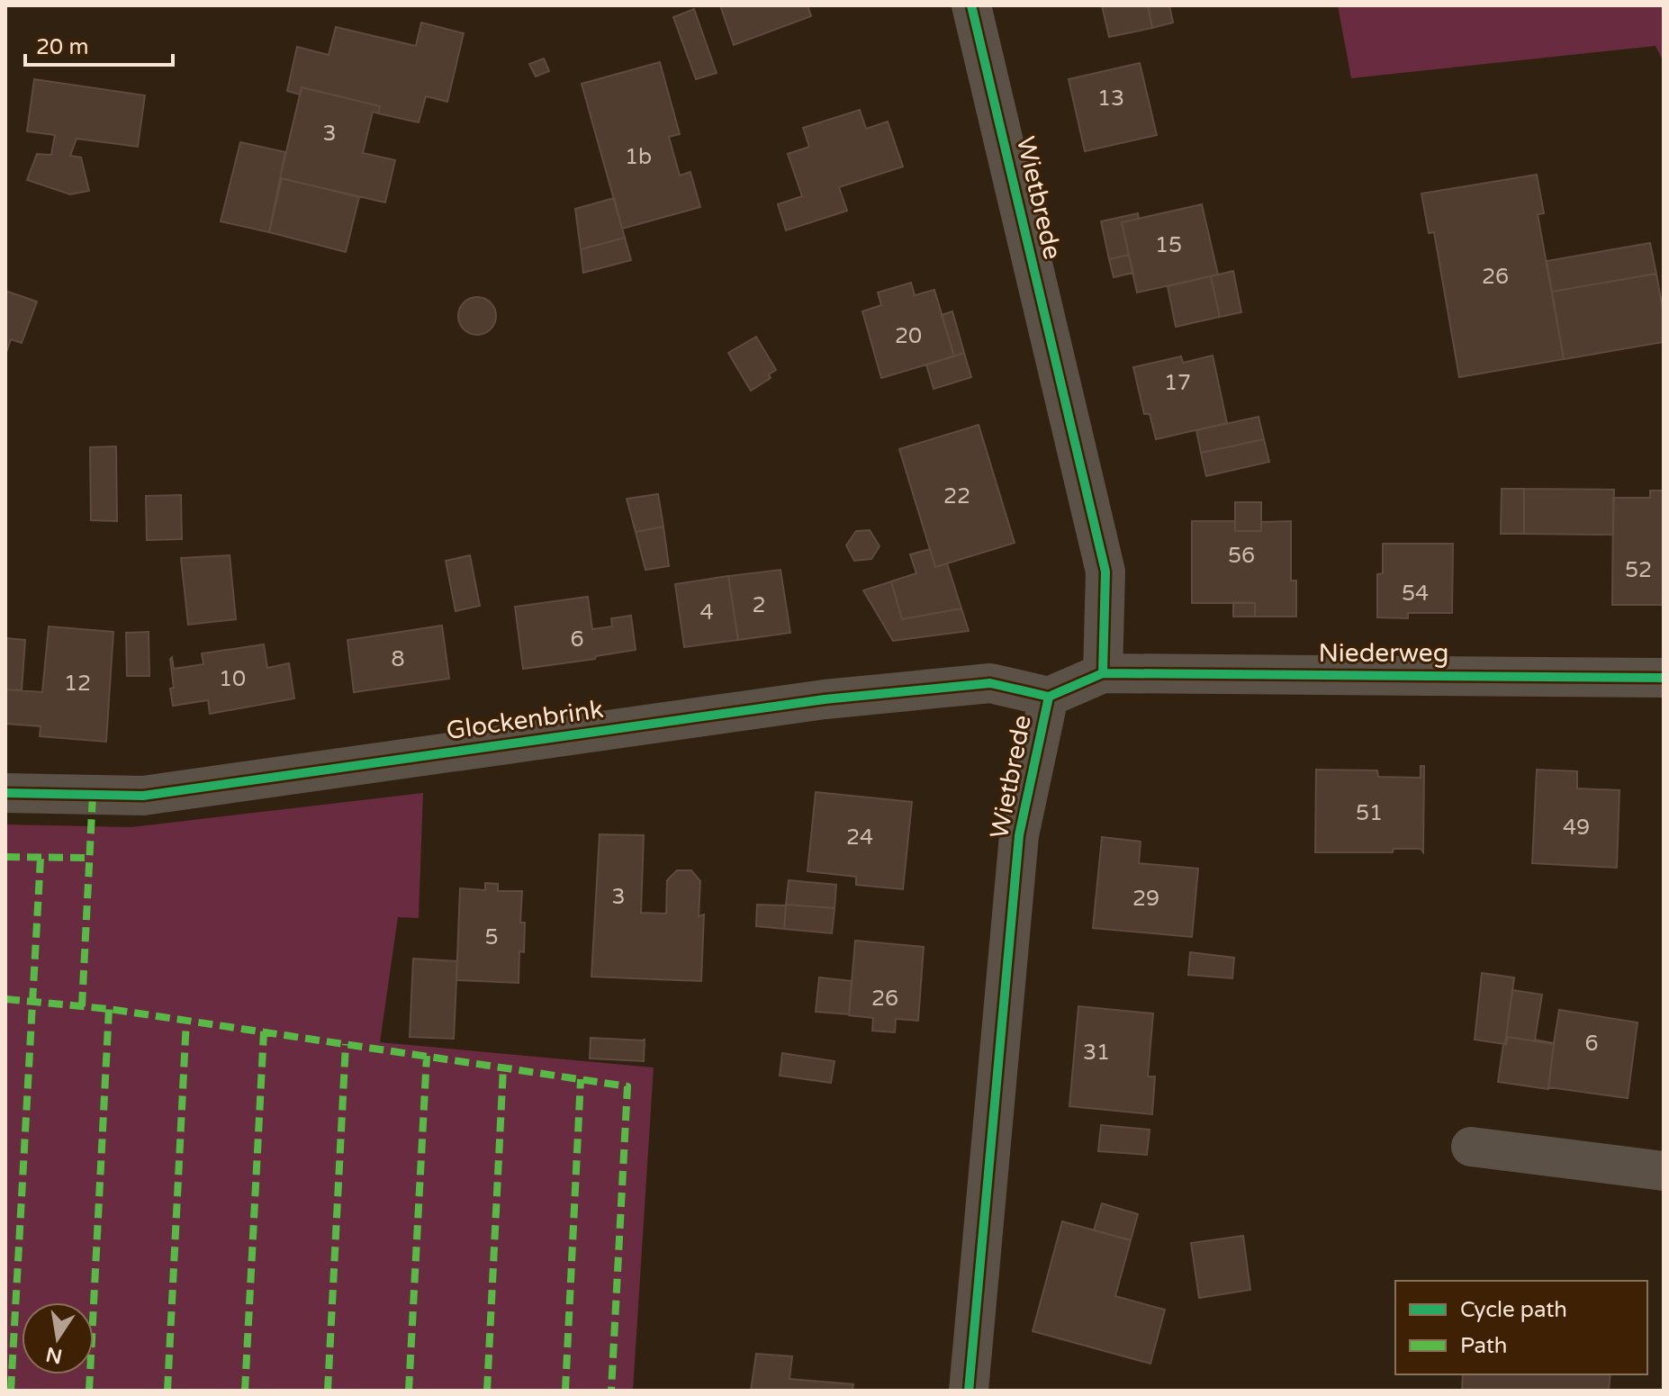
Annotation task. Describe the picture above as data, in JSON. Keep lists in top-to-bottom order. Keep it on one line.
{"streets":{"street":["Wietbrede","Niederweg","Glockenbrink"]},"crossings":[["Wietbrede","Niederweg"],["Wietbrede","Glockenbrink"]],"house_numbers":["13","3","1b","15","26","20","17","22","56","52","54","2","4","6","8","10","12","51","49","24","3","29","5","26","6","31"],"legend":["Cycle path","Path"],"scale_bar":"20 m","north":"bottom"}
